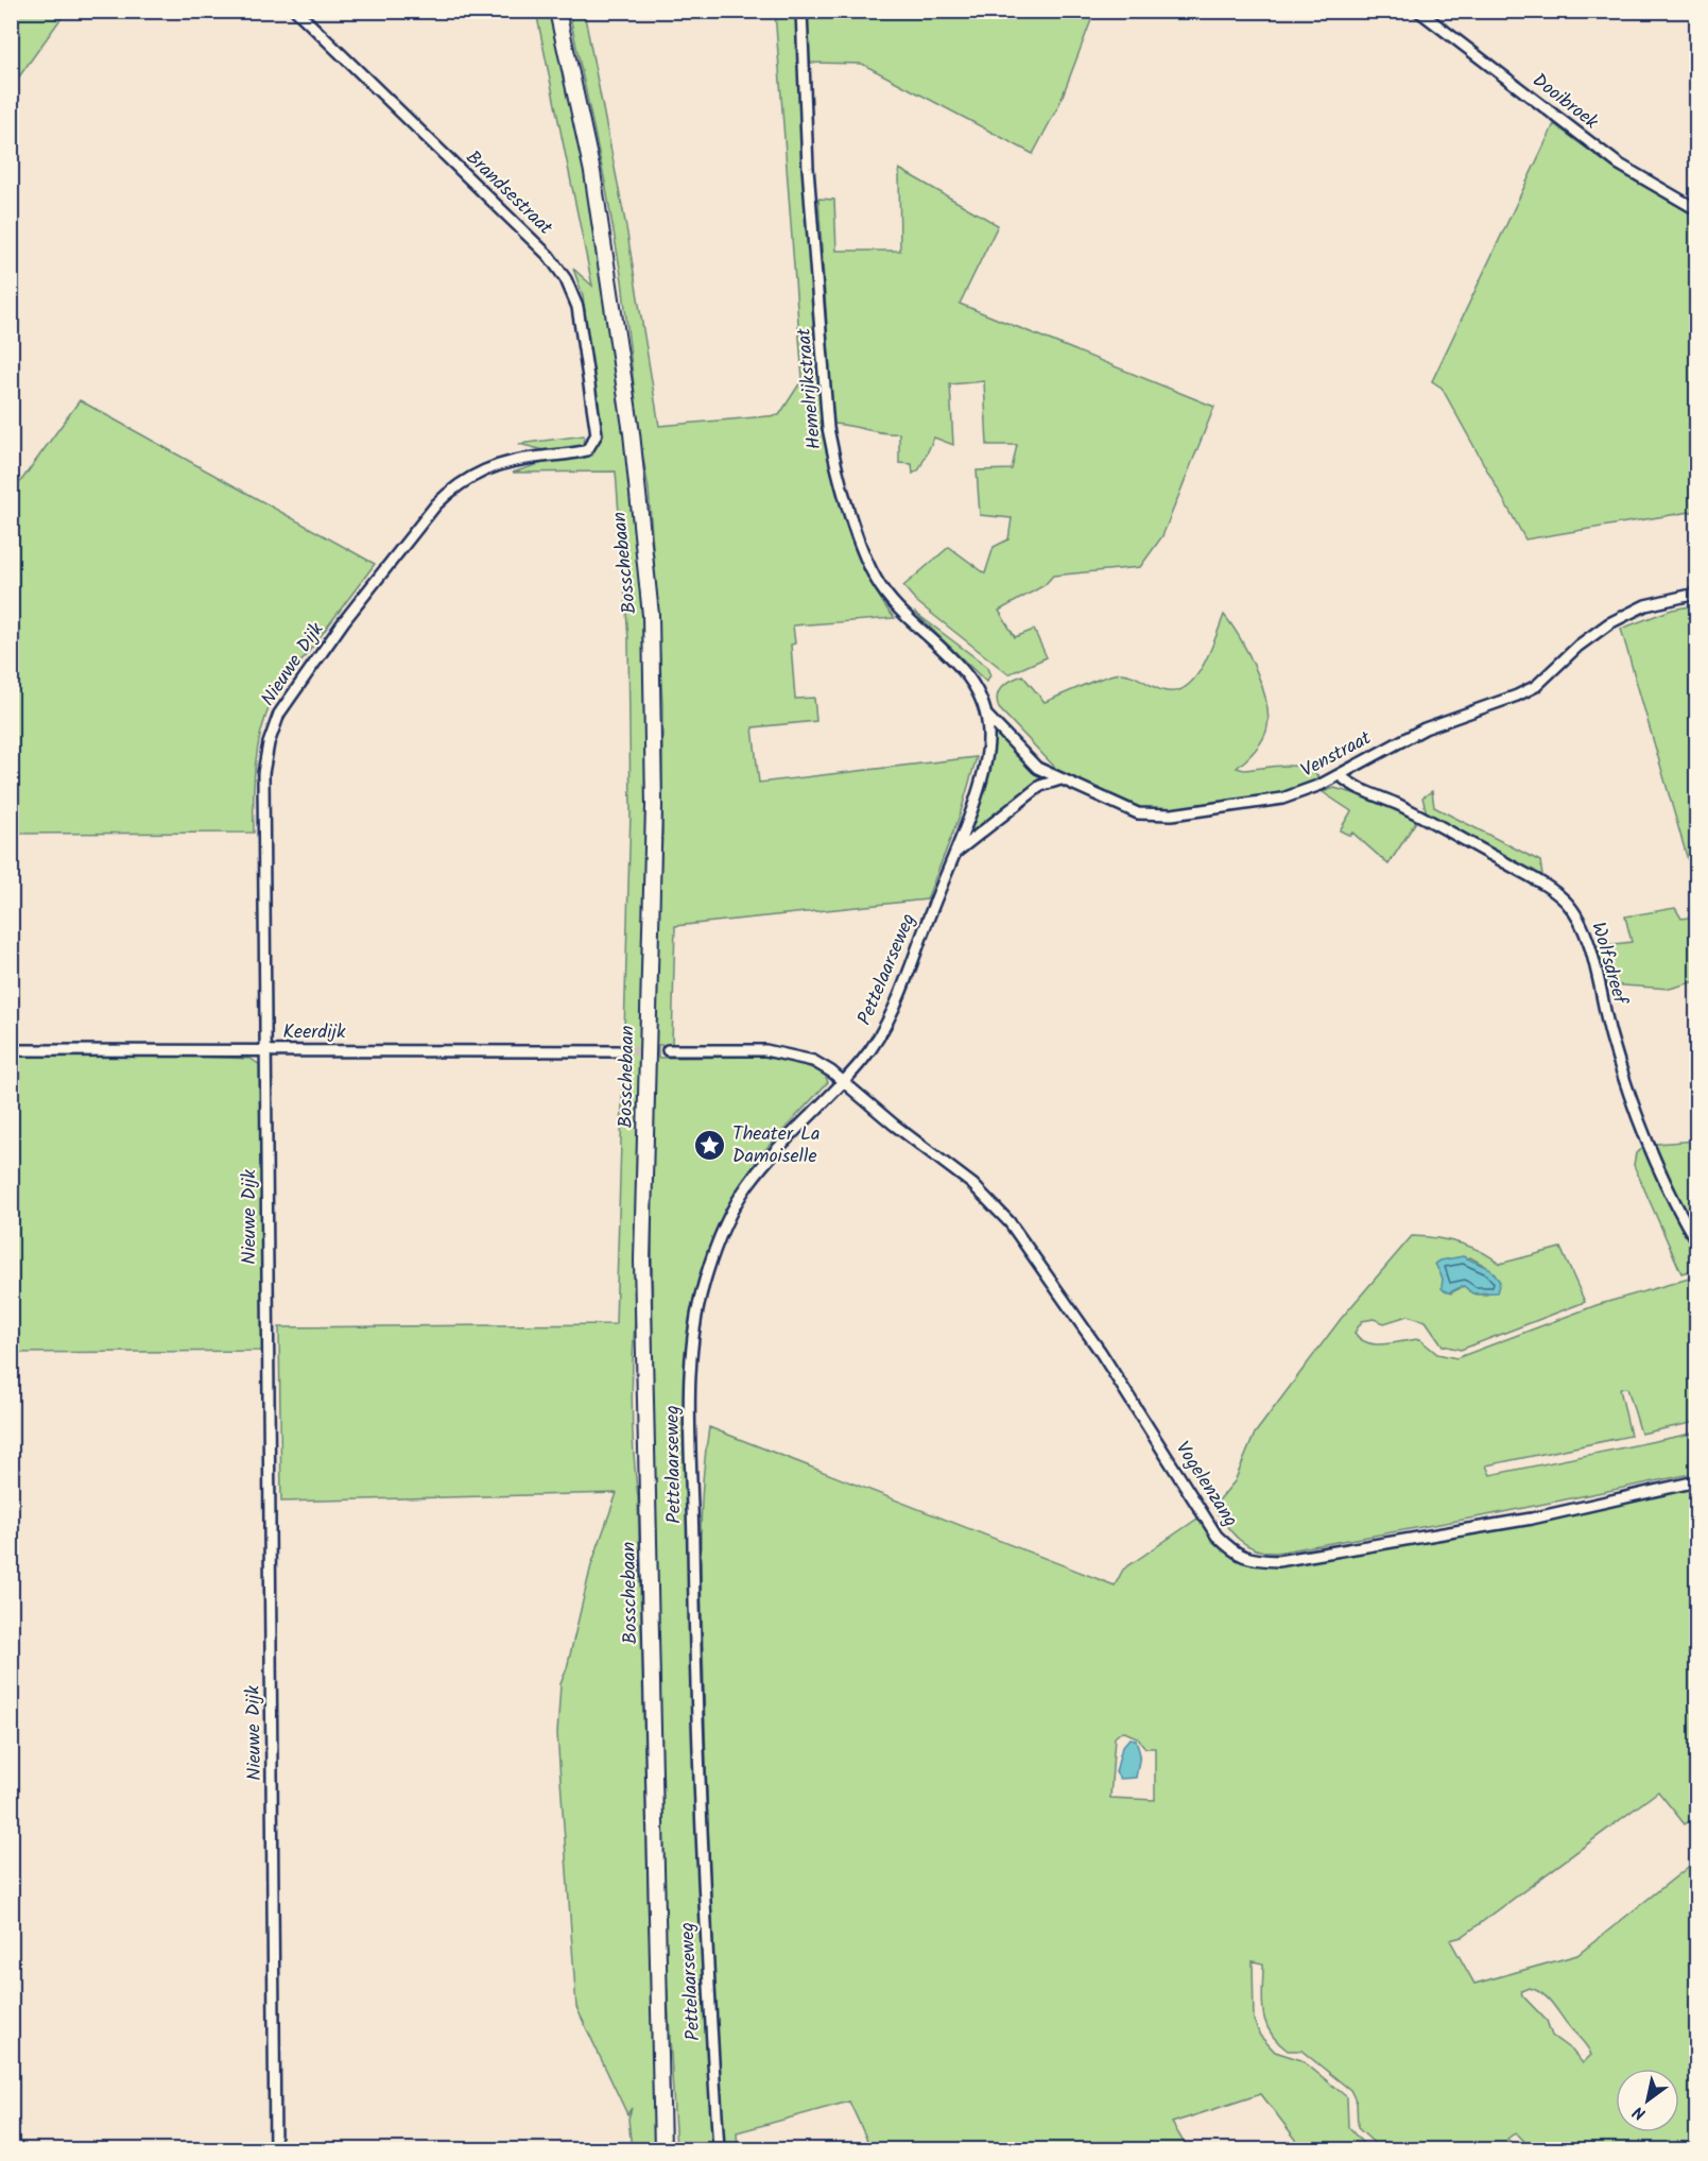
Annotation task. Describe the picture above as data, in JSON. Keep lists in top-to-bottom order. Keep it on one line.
{"streets":{"main road":["Bosschebaan"],"street":["Dooibroek","Brandsestraat","Hemelrijkstraat","Nieuwe Dijk","Venstraat","Wolfsdreef","Pettelaarseweg","Keerdijk","Vogelenzang"]},"crossings":[["Brandsestraat","Nieuwe Dijk"],["Hemelrijkstraat","Venstraat"],["Hemelrijkstraat","Pettelaarseweg"],["Nieuwe Dijk","Keerdijk"],["Venstraat","Wolfsdreef"],["Venstraat","Pettelaarseweg"],["Pettelaarseweg","Vogelenzang"]],"places":{"place":["Theater La Damoiselle"]},"north":"bottom left"}
